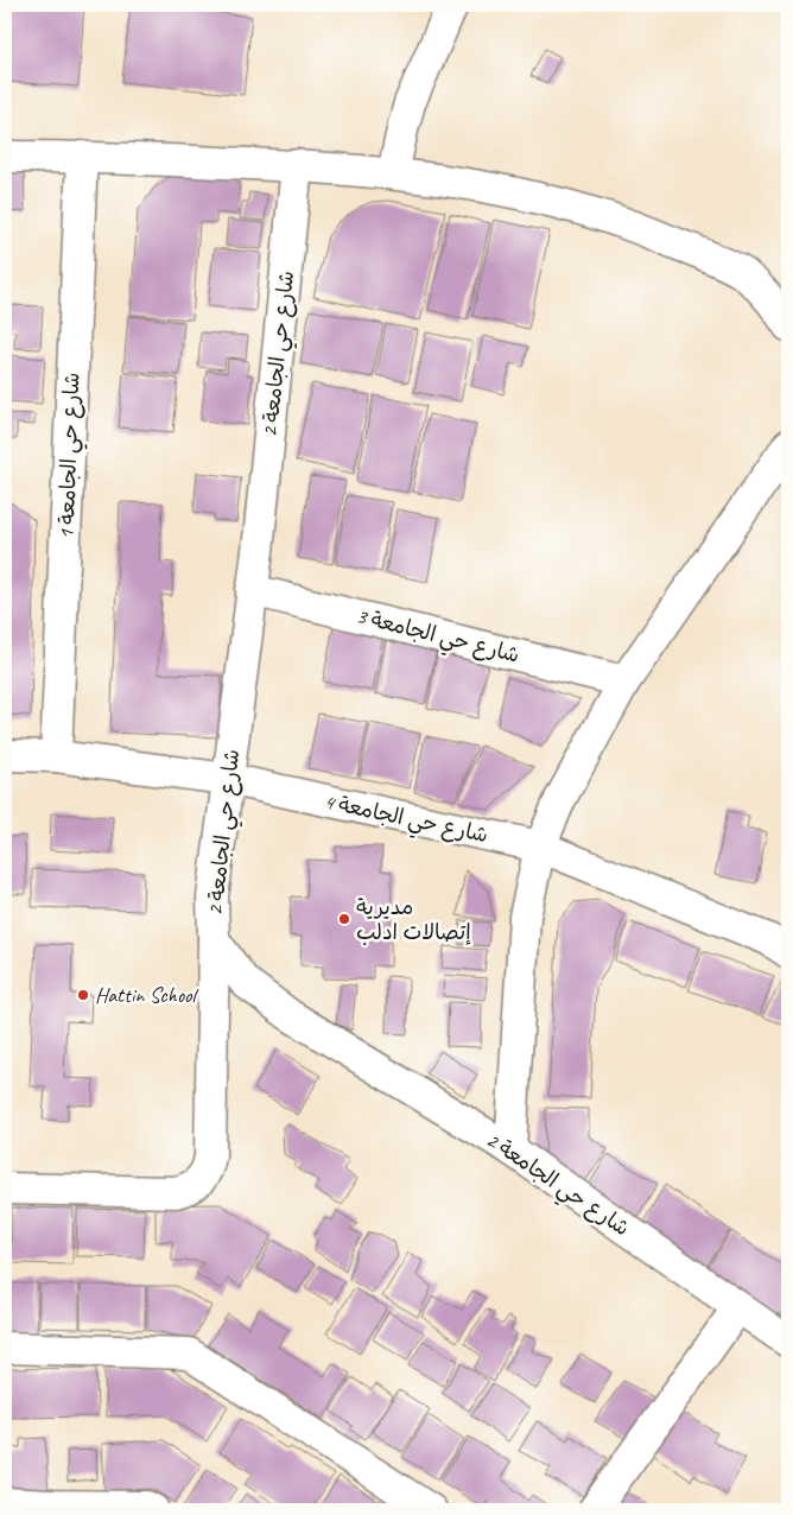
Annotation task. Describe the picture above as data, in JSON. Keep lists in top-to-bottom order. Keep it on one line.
{"streets":{"street":["شارع حي الجامعة 2","شارع حي الجامعة 1","شارع حي الجامعة 3","شارع حي الجامعة 4"]},"crossings":[["شارع حي الجامعة 2","شارع حي الجامعة 3"],["شارع حي الجامعة 2","شارع حي الجامعة 4"],["شارع حي الجامعة 1","شارع حي الجامعة 4"]],"places":["مديرية إتصالات ادلب","Hattin School"]}
